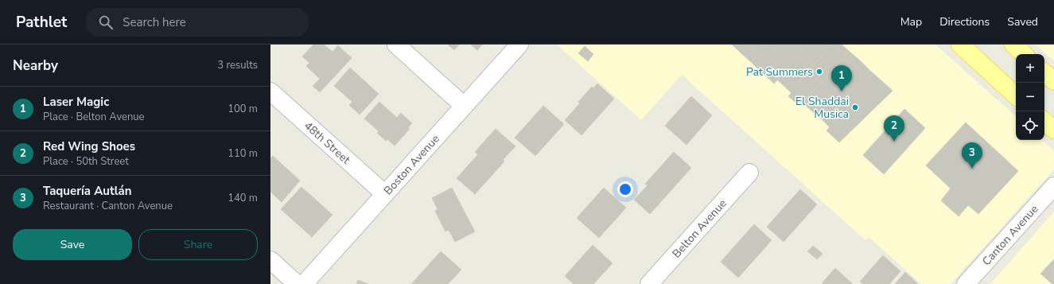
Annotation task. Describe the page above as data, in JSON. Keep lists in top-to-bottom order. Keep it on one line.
{"streets":{"street":["48th Street","Boston Avenue","Belton Avenue","Canton Avenue"]},"crossings":[["48th Street","Boston Avenue"]],"places":["Pat Summers","El Shaddai Musica"],"page":{"header":"Pathlet","search":"Search here","nav":["Map","Directions","Saved"],"heading":["Nearby","3 results"],"map_buttons":["+","−"],"pins":["1","2","3"],"list":[{"mark":"1","name":"Laser Magic","note":"Place · Belton Avenue","value":"100 m"},{"mark":"2","name":"Red Wing Shoes","note":"Place · 50th Street","value":"110 m"},{"mark":"3","name":"Taquería Autlán","note":"Restaurant · Canton Avenue","value":"140 m"}],"buttons":["Save","Share"]}}
